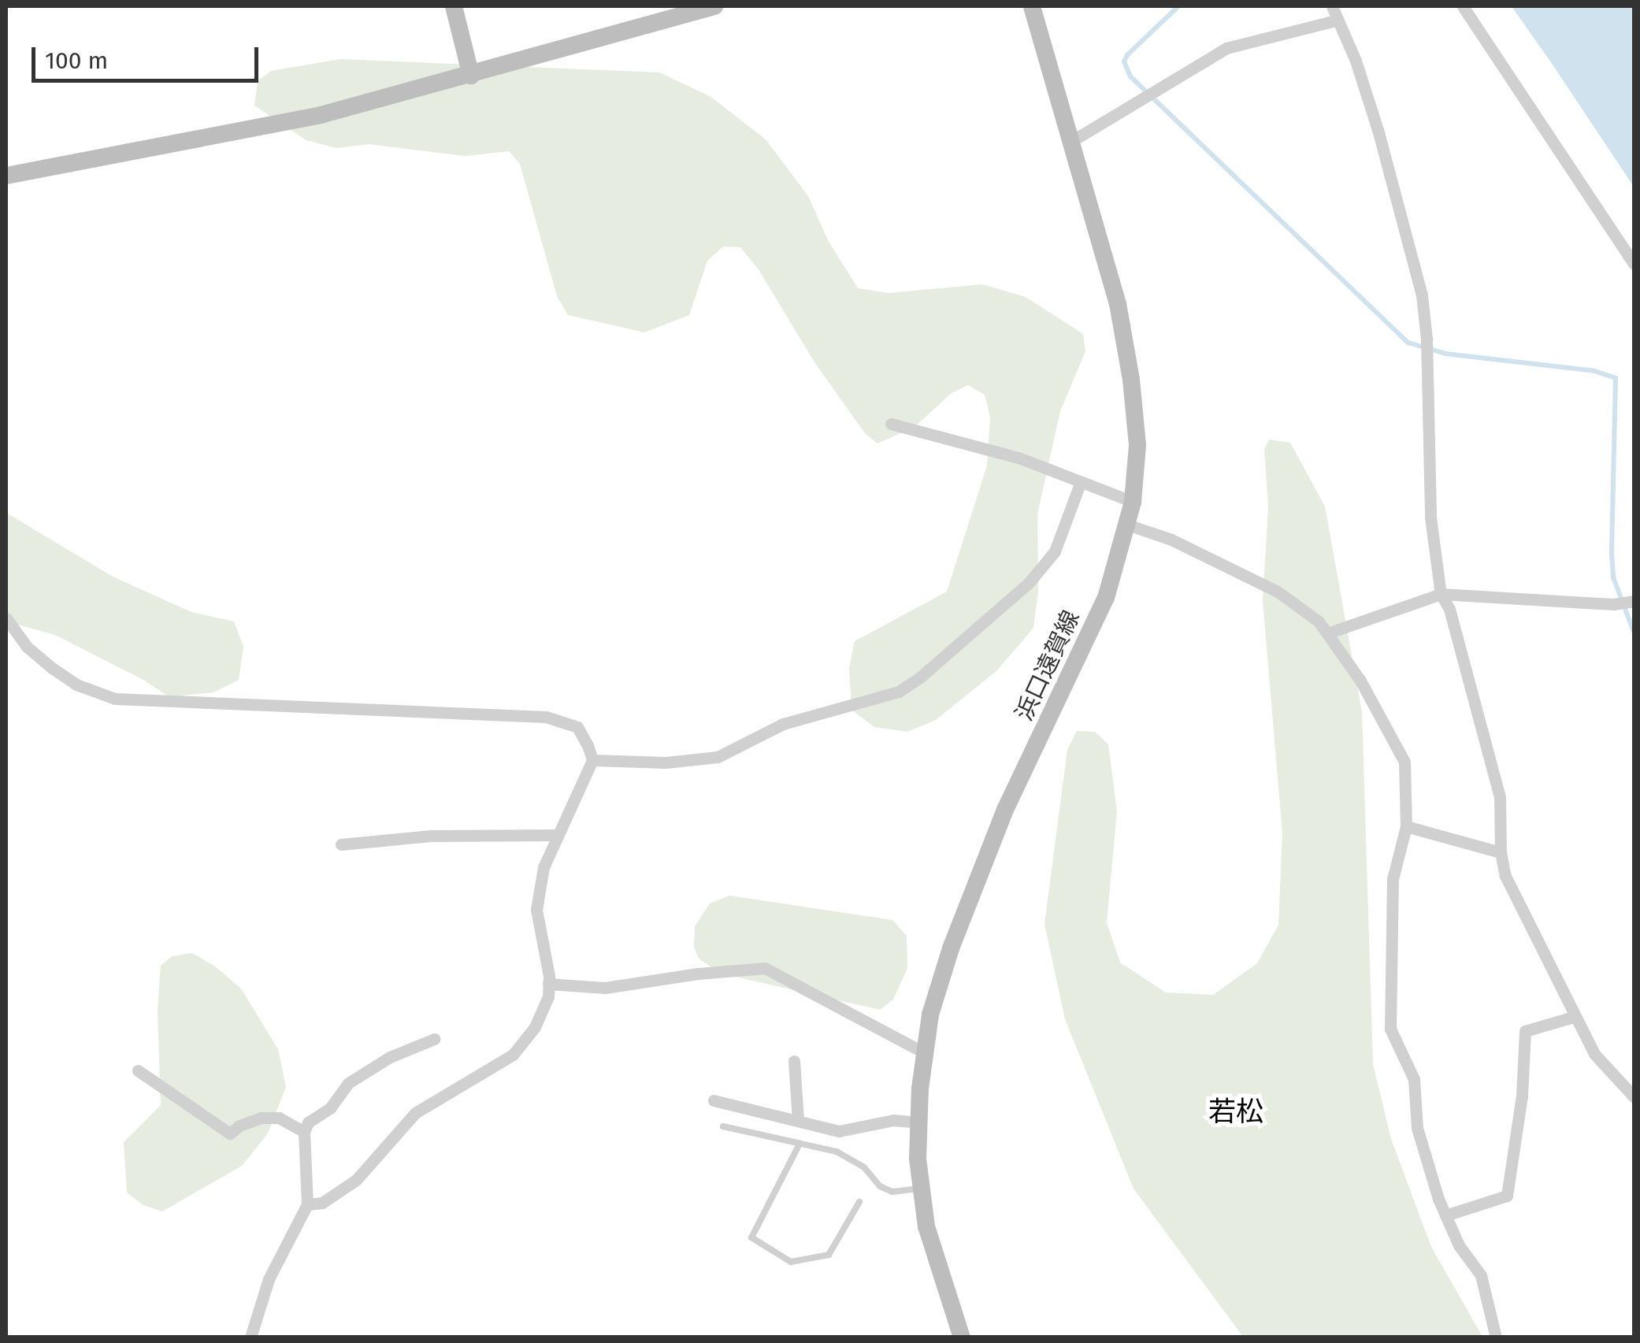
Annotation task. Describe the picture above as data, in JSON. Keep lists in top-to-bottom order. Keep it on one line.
{"streets":{"main road":["浜口遠賀線"]},"districts":["若松"],"scale_bar":"100 m"}
